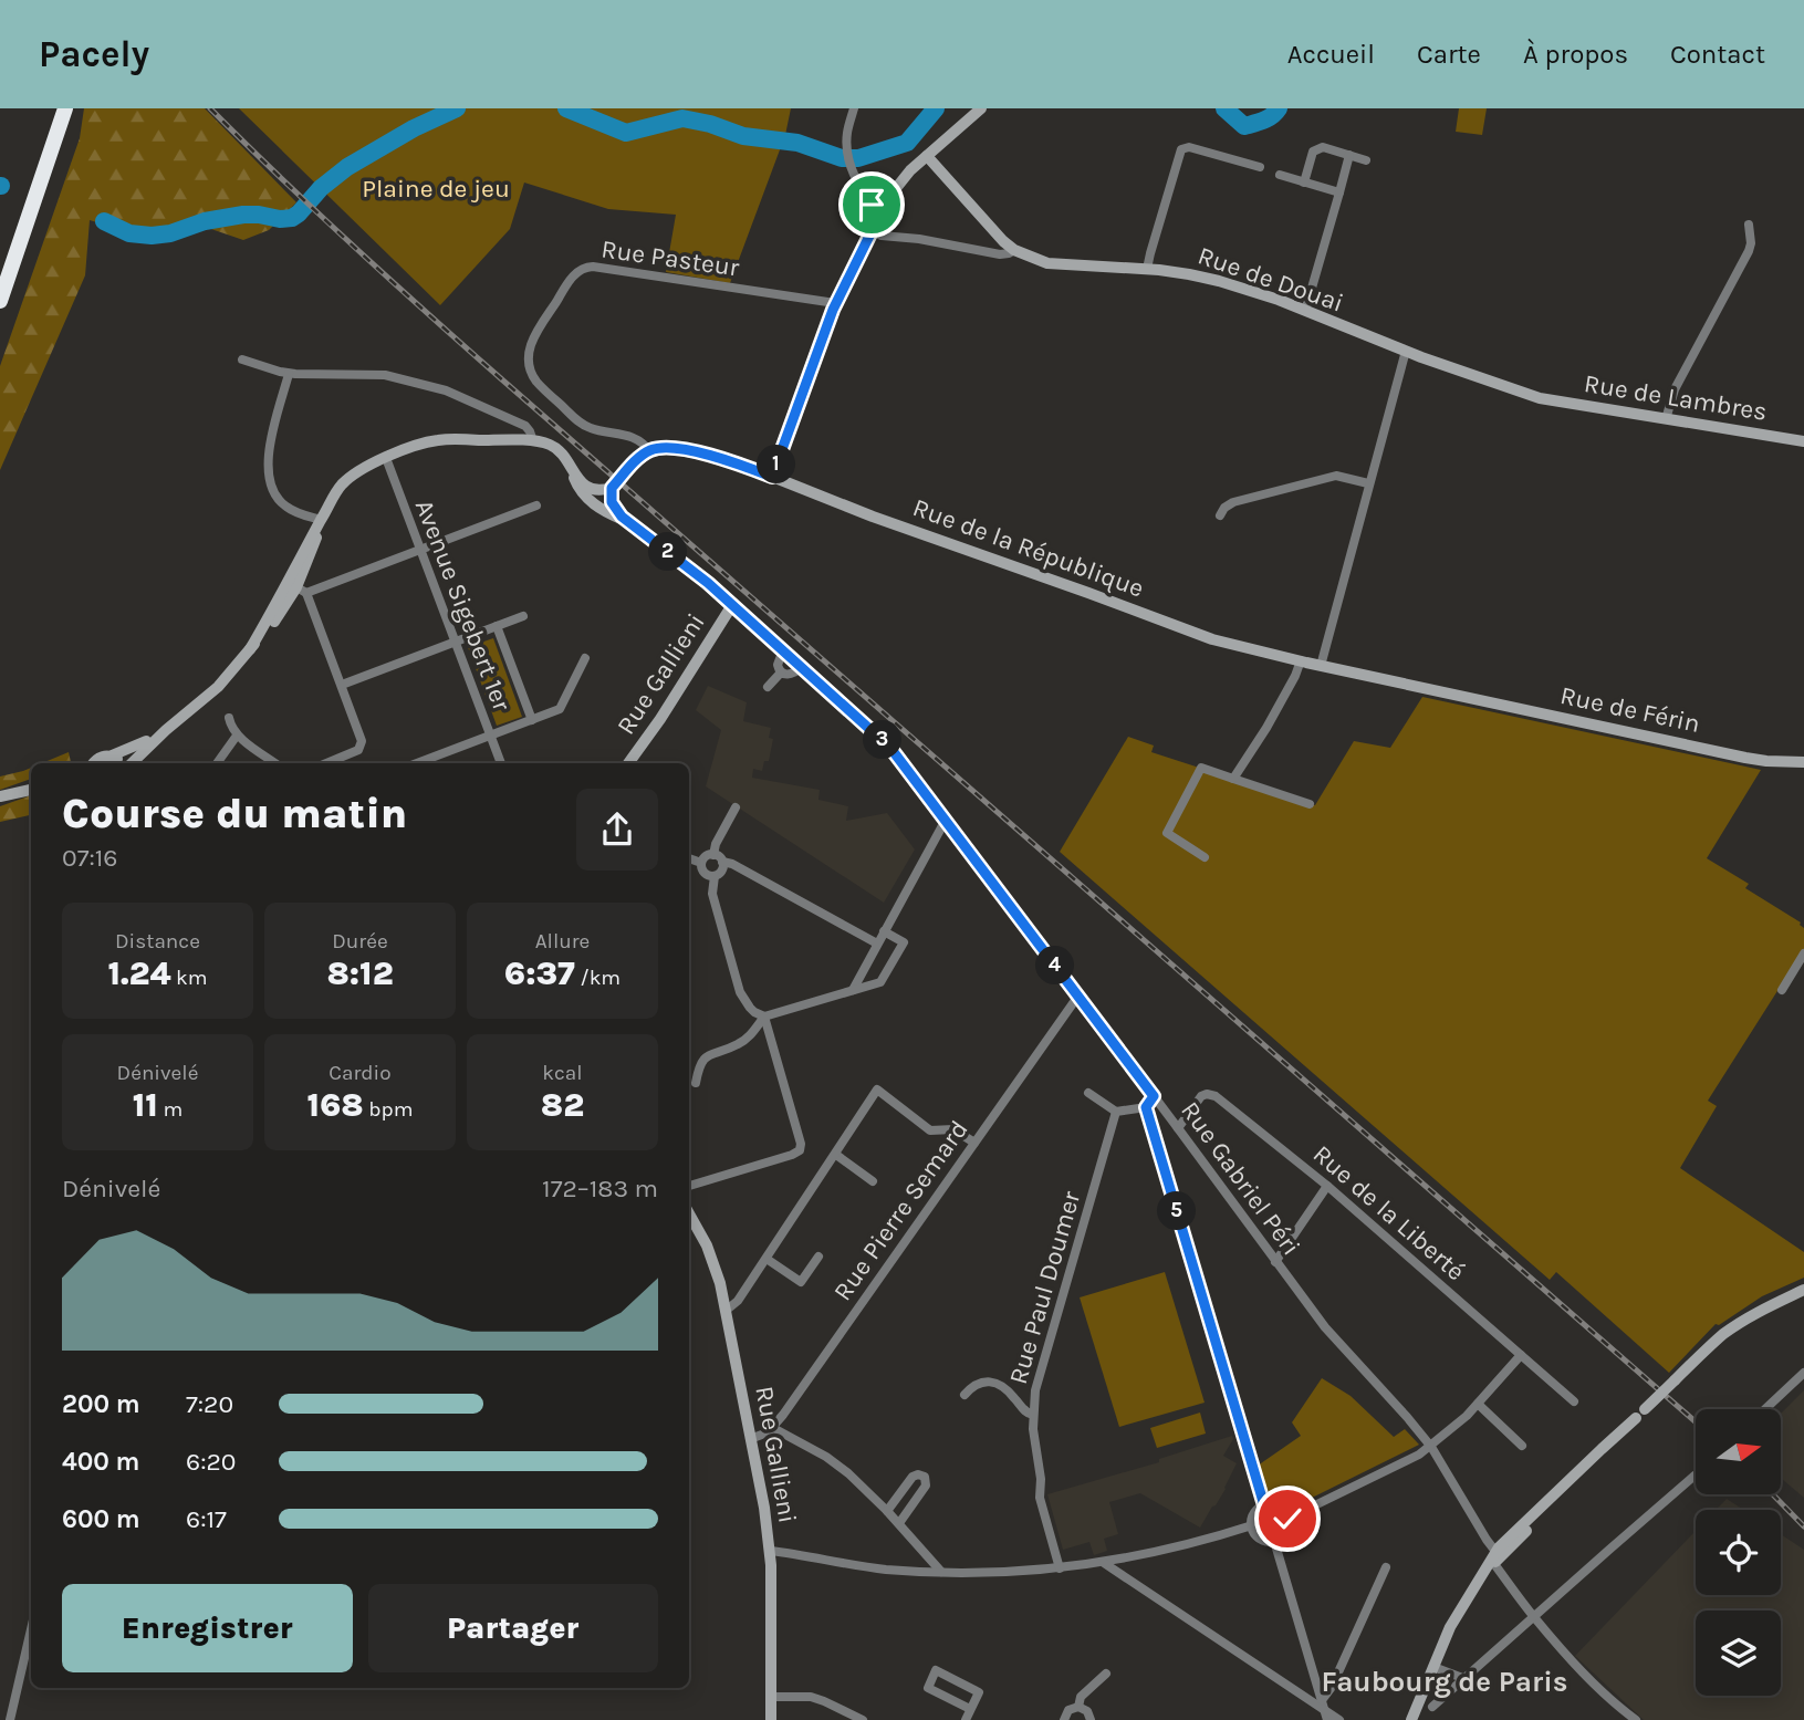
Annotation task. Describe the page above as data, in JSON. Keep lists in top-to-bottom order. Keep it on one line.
{"streets":{"main road":["Rue de Douai","Rue de Lambres","Rue de la République","Rue Gallieni","Rue de Férin"],"street":["Rue Pasteur","Avenue Sigebert 1er","Rue Gabriel Péri","Rue Pierre Semard","Rue de la Liberté","Rue Paul Doumer"]},"crossings":[["Rue Pasteur","Rue de la République"],["Rue de Douai","Rue de Lambres"],["Rue de la République","Rue de Férin"],["Rue Gallieni","Rue Gabriel Péri"],["Rue Gallieni","Rue Pierre Semard"],["Rue Gabriel Péri","Rue Pierre Semard"],["Rue Gabriel Péri","Rue de la Liberté"]],"districts":["Faubourg de Paris"],"parks":["Plaine de jeu"],"north":"right","page":{"header":"Pacely","nav":["Accueil","Carte","À propos","Contact"],"pins":["1","2","3","4","5"],"heading":["Course du matin","07:16"],"stats":[["Distance","1.24 km"],["Durée","8:12"],["Allure","6:37 /km"],["Dénivelé","11 m"],["Cardio","168 bpm"],["kcal","82"]],"chart":["Dénivelé","172–183 m"],"list":[{"name":"200 m","note":"7:20"},{"name":"400 m","note":"6:20"},{"name":"600 m","note":"6:17"}],"buttons":["Enregistrer","Partager"]}}
